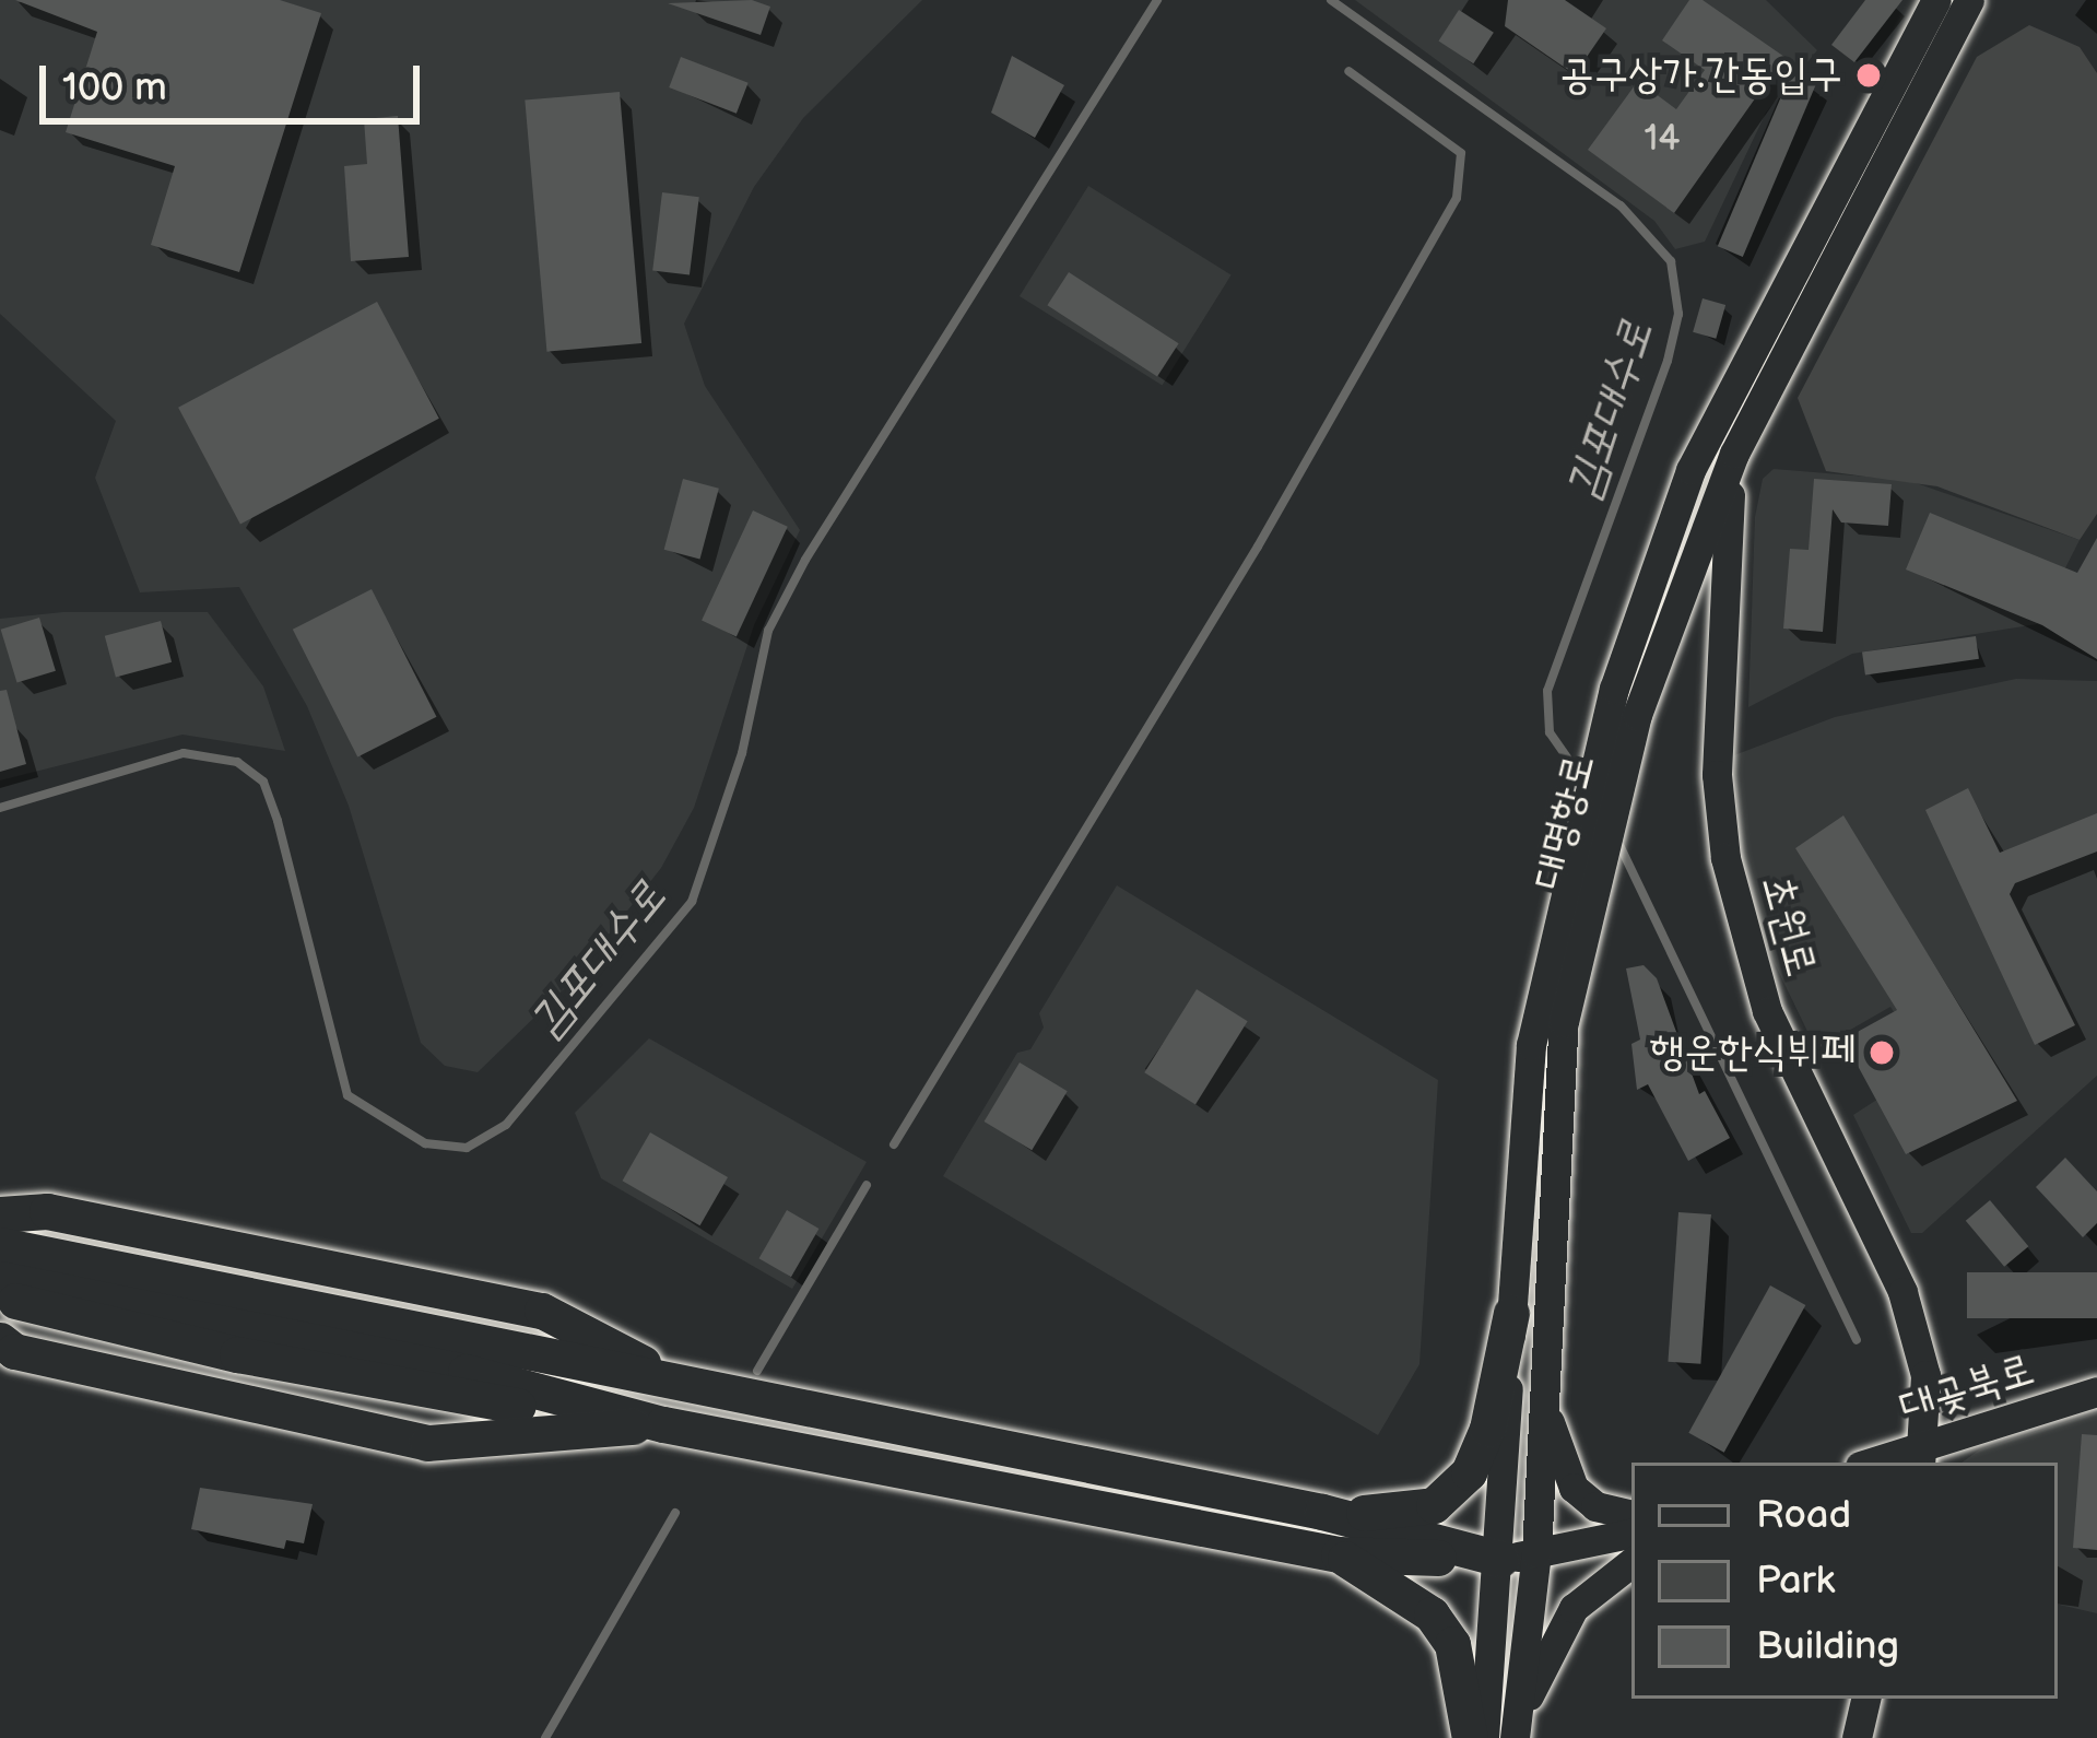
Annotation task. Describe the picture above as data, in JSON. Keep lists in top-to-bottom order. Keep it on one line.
{"streets":{"main road":["대명항로","초원로","대곶북로"]},"crossings":[["대명항로","초원로"],["초원로","대곶북로"]],"water":["김포대수로"],"places":["공구상가.간동입구","행운한식뷔페"],"house_numbers":["14"],"legend":["Road","Park","Building"],"scale_bar":"100 m"}
